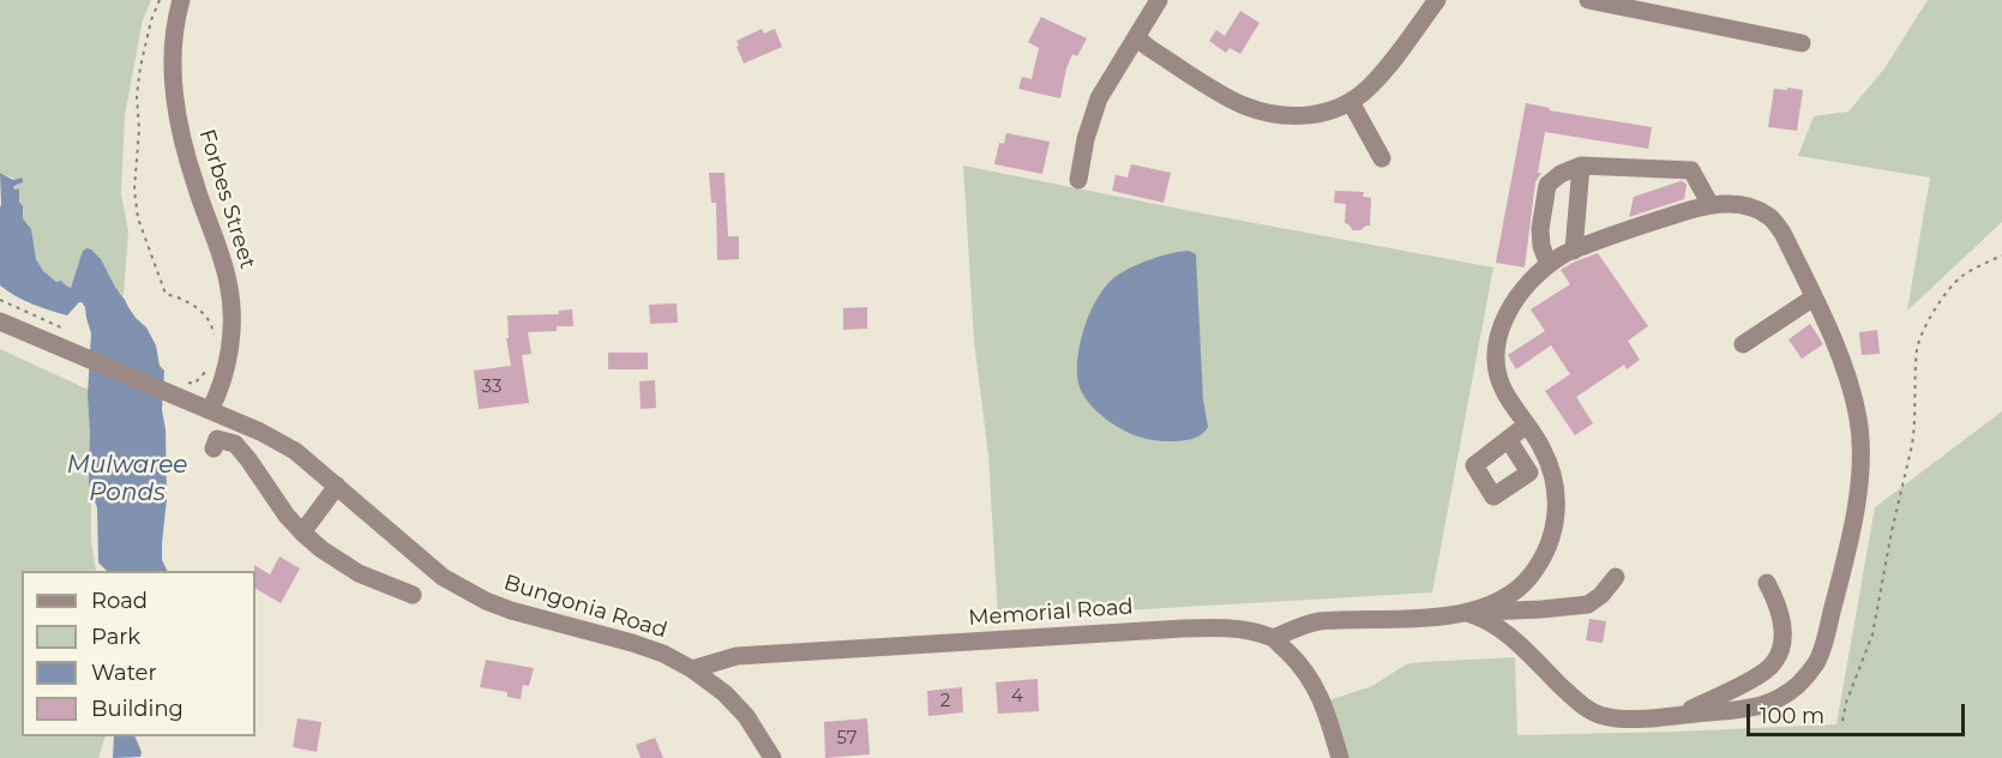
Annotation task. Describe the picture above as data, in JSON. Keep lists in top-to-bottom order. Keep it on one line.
{"streets":{"street":["Forbes Street","Bungonia Road","Memorial Road"]},"crossings":[["Forbes Street","Bungonia Road"],["Bungonia Road","Memorial Road"]],"water":["Mulwaree Ponds"],"house_numbers":["33","4","2","57"],"legend":["Road","Park","Water","Building"],"scale_bar":"100 m"}
